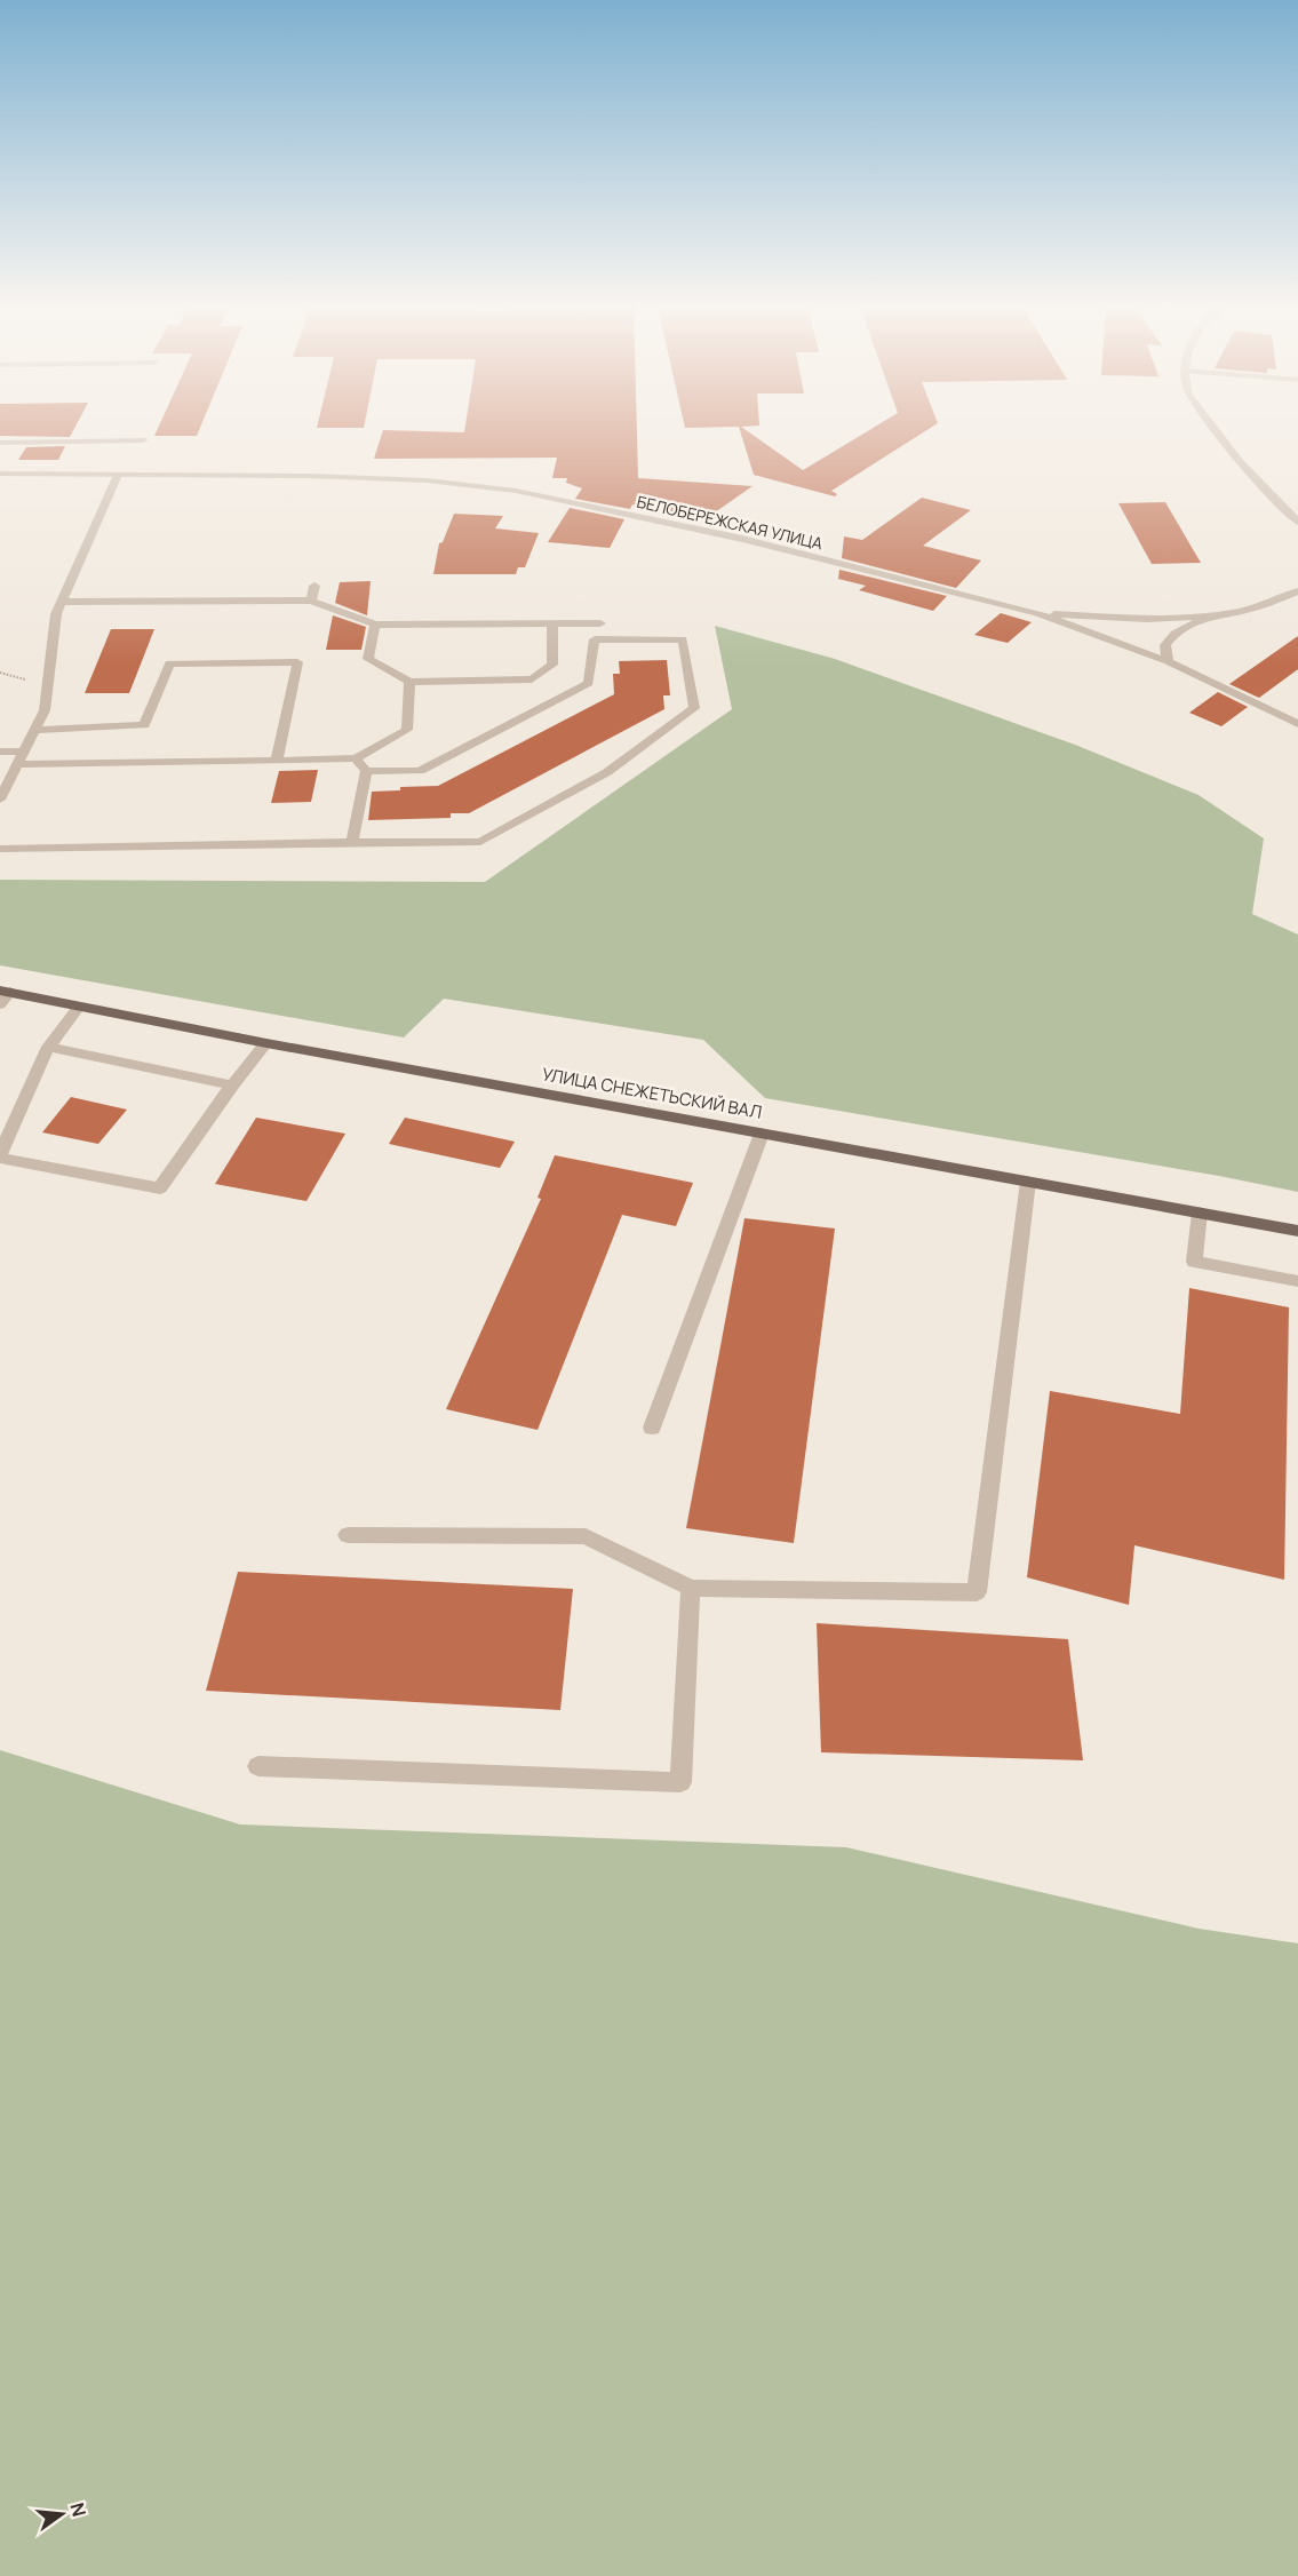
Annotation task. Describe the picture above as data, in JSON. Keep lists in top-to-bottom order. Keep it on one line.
{"streets":{"main road":["УЛИЦА СНЕЖЕТЬСКИЙ ВАЛ"],"street":["БЕЛОБЕРЕЖСКАЯ УЛИЦА"]},"north":"right"}
